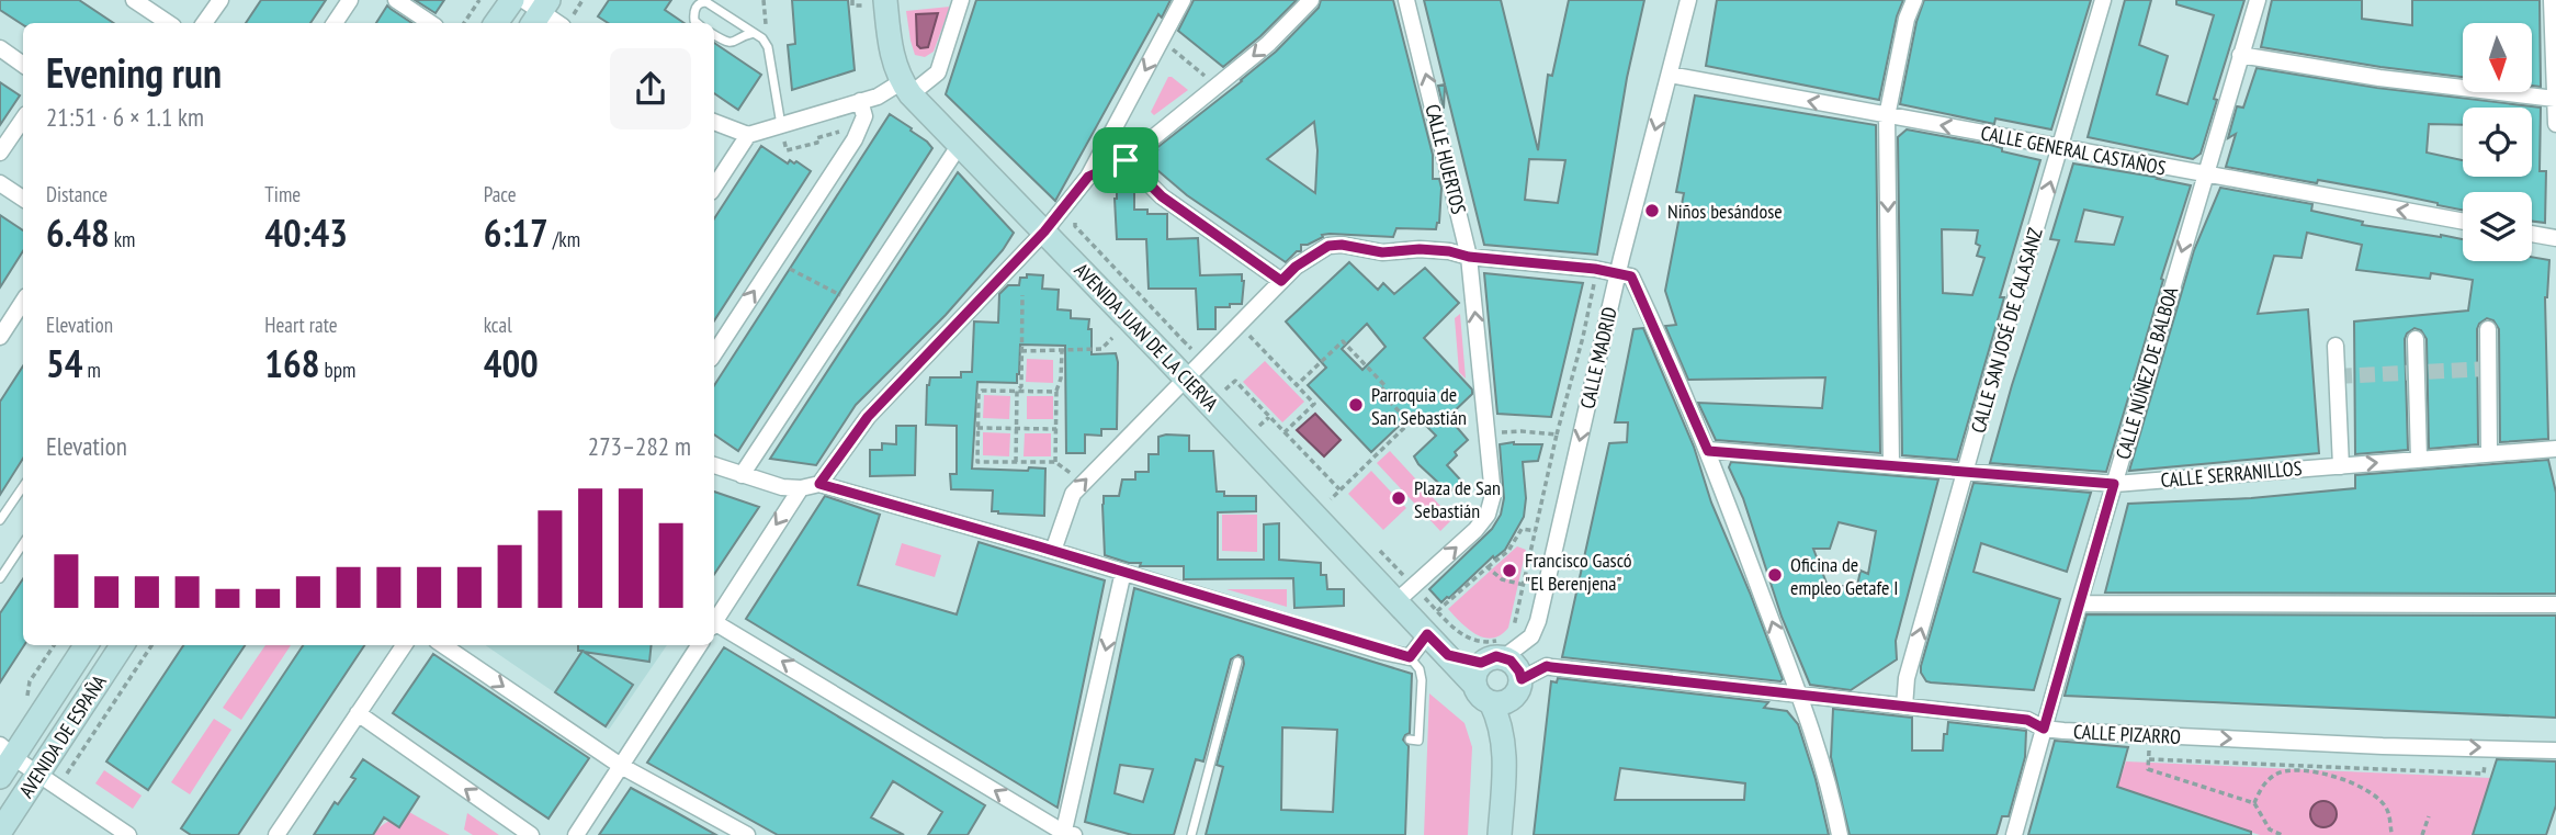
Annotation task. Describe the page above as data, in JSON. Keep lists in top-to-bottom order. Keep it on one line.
{"streets":{"street":["CALLE GENERAL CASTAÑOS","CALLE HUERTOS","CALLE SAN JOSÉ DE CALASANZ","AVENIDA JUAN DE LA CIERVA","CALLE MADRID","CALLE NÚÑEZ DE BALBOA","CALLE SERRANILLOS","CALLE PIZARRO","AVENIDA DE ESPAÑA"]},"crossings":[["CALLE GENERAL CASTAÑOS","CALLE SAN JOSÉ DE CALASANZ"],["CALLE GENERAL CASTAÑOS","CALLE MADRID"],["CALLE GENERAL CASTAÑOS","CALLE NÚÑEZ DE BALBOA"],["CALLE HUERTOS","AVENIDA JUAN DE LA CIERVA"],["CALLE SAN JOSÉ DE CALASANZ","CALLE SERRANILLOS"],["CALLE SAN JOSÉ DE CALASANZ","CALLE PIZARRO"],["AVENIDA JUAN DE LA CIERVA","CALLE MADRID"],["AVENIDA JUAN DE LA CIERVA","CALLE PIZARRO"],["CALLE MADRID","CALLE PIZARRO"],["CALLE NÚÑEZ DE BALBOA","CALLE SERRANILLOS"],["CALLE NÚÑEZ DE BALBOA","CALLE PIZARRO"]],"one_way":["CALLE HUERTOS","CALLE MADRID","CALLE NÚÑEZ DE BALBOA"],"places":["Niños besándose","Parroquia de San Sebastián","Plaza de San Sebastián","Francisco Gascó \"El Berenjena\"","Oficina de empleo Getafe I"],"north":"bottom","page":{"heading":["Evening run","21:51 · 6 × 1.1 km"],"stats":[["Distance","6.48 km"],["Time","40:43"],["Pace","6:17 /km"],["Elevation","54 m"],["Heart rate","168 bpm"],["kcal","400"]],"chart":["Elevation","273–282 m"]}}
